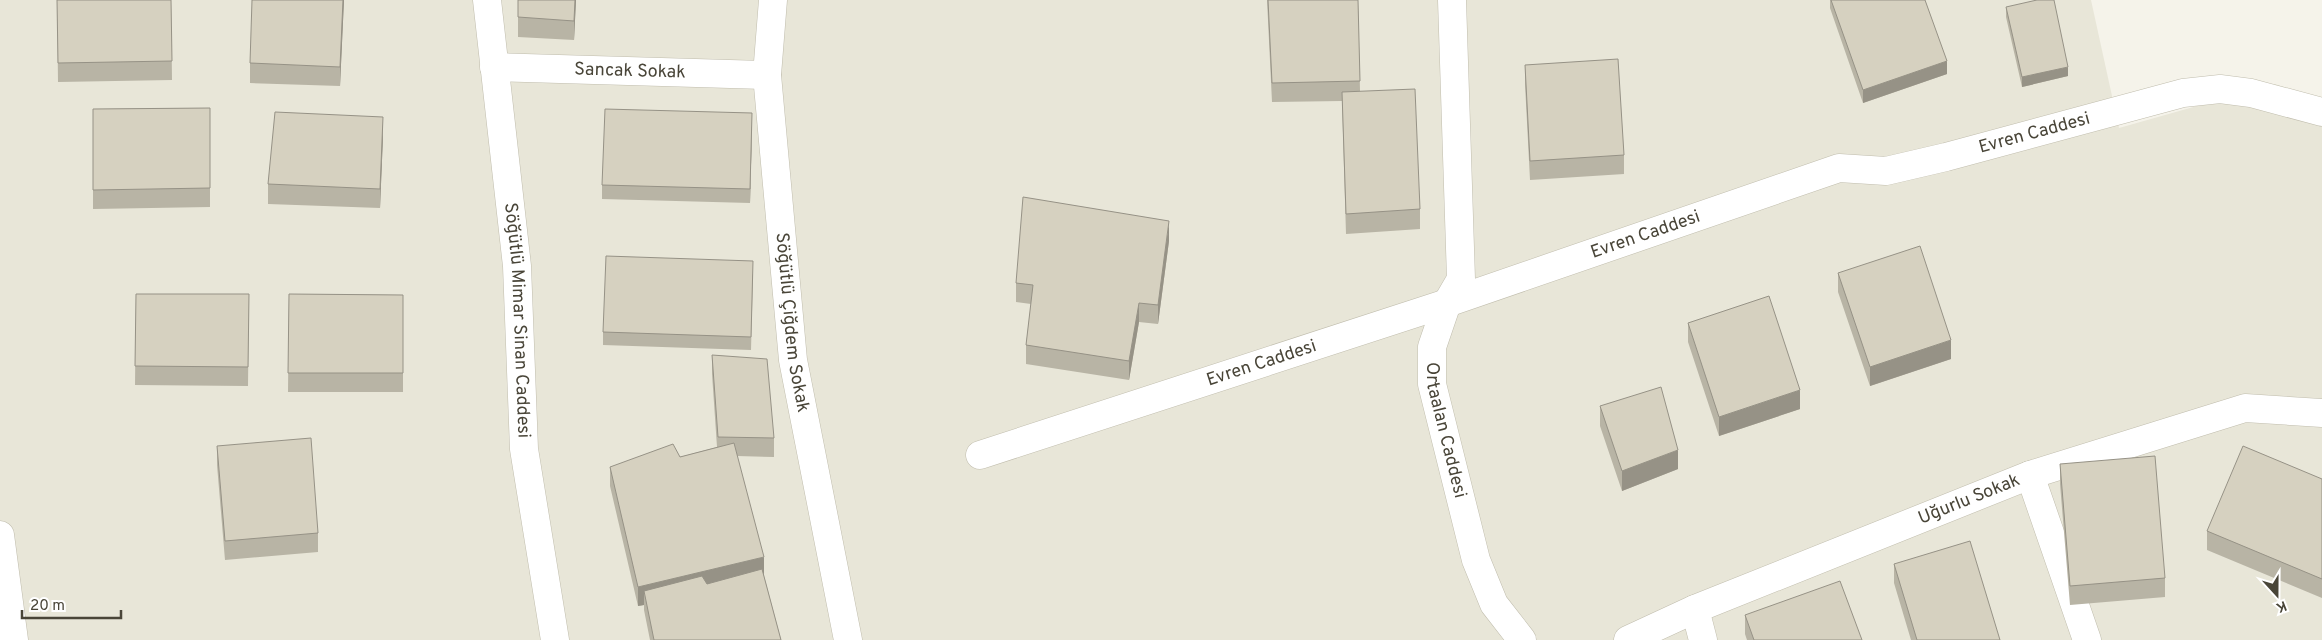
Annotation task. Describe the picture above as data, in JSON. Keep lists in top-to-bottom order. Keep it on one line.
{"streets":{"street":["Sancak Sokak","Evren Caddesi","Söğütlü Mimar Sinan Caddesi","Söğütlü Çiğdem Sokak","Ortaalan Caddesi","Uğurlu Sokak"]},"crossings":[["Sancak Sokak","Söğütlü Mimar Sinan Caddesi"],["Sancak Sokak","Söğütlü Çiğdem Sokak"],["Evren Caddesi","Ortaalan Caddesi"]],"scale_bar":"20 m","north":"bottom"}
